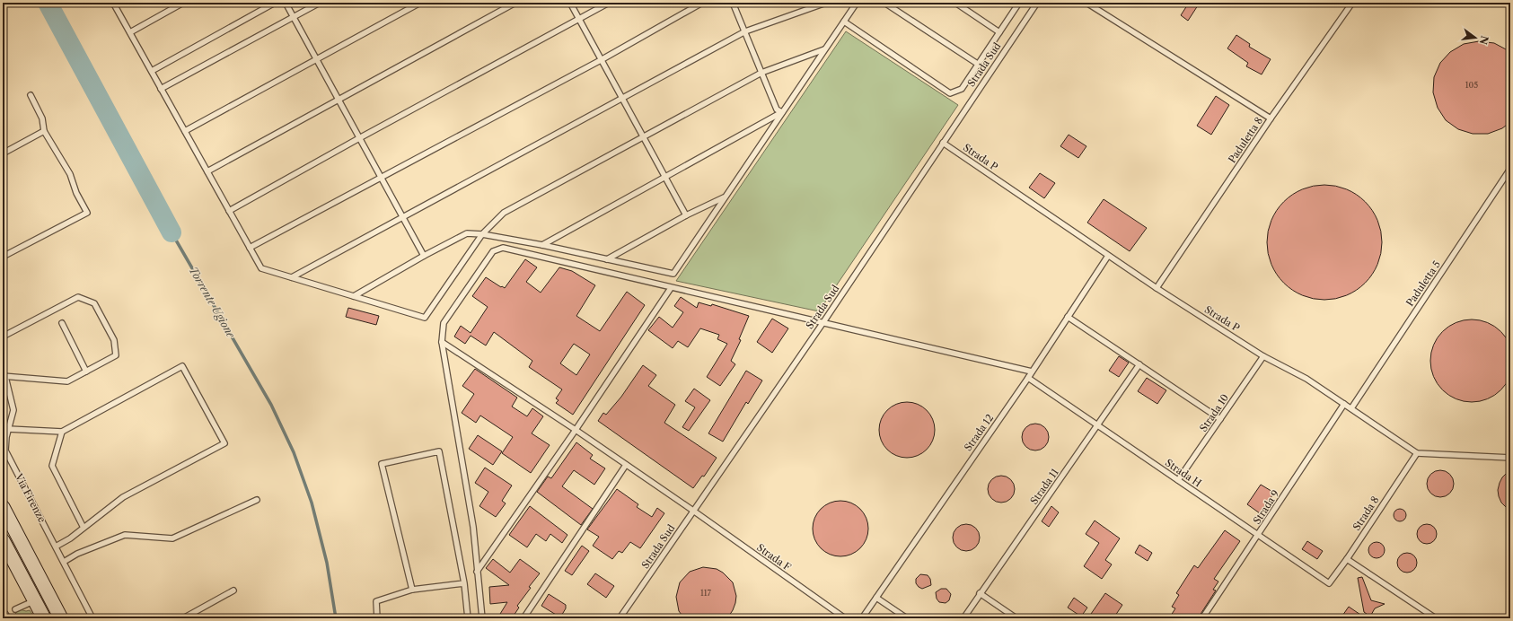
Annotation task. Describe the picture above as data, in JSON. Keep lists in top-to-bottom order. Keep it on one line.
{"streets":{"lane":["Strada Sud","Paduletta 8","Strada P","Paduletta 5","Strada 10","Strada 12","Strada H","Strada 11","Via Firenze","Strada 9","Strada 8","Strada F"]},"crossings":[["Strada Sud","Strada P"],["Strada Sud","Strada F"],["Paduletta 8","Strada P"],["Strada P","Paduletta 5"],["Strada P","Strada 10"],["Strada P","Strada 12"],["Strada P","Strada 9"],["Strada P","Strada 8"],["Strada 10","Strada H"],["Strada 12","Strada H"],["Strada H","Strada 11"],["Strada H","Strada 9"],["Strada H","Strada 8"]],"water":["Torrente Ugione"],"house_numbers":["105","117"],"north":"right"}
